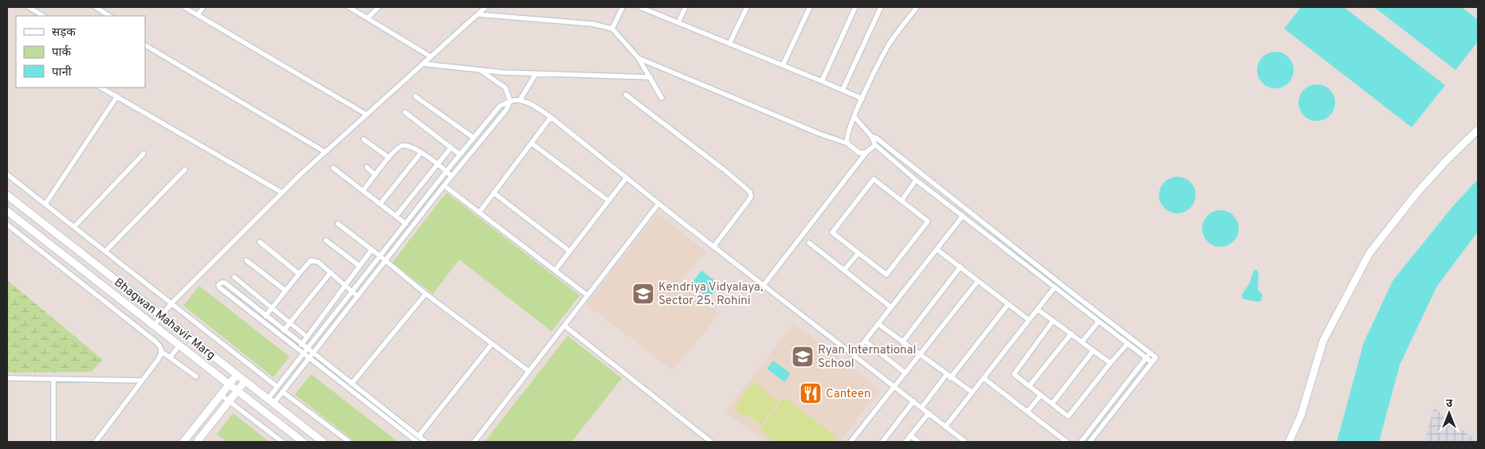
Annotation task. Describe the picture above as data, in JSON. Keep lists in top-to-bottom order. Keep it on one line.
{"streets":{"main road":["Bhagwan Mahavir Marg"]},"places":{"school or university":["Kendriya Vidyalaya, Sector 25, Rohini","Ryan International School"],"restaurant":["Canteen"]},"legend":["सड़क","पार्क","पानी"],"north":"top"}
